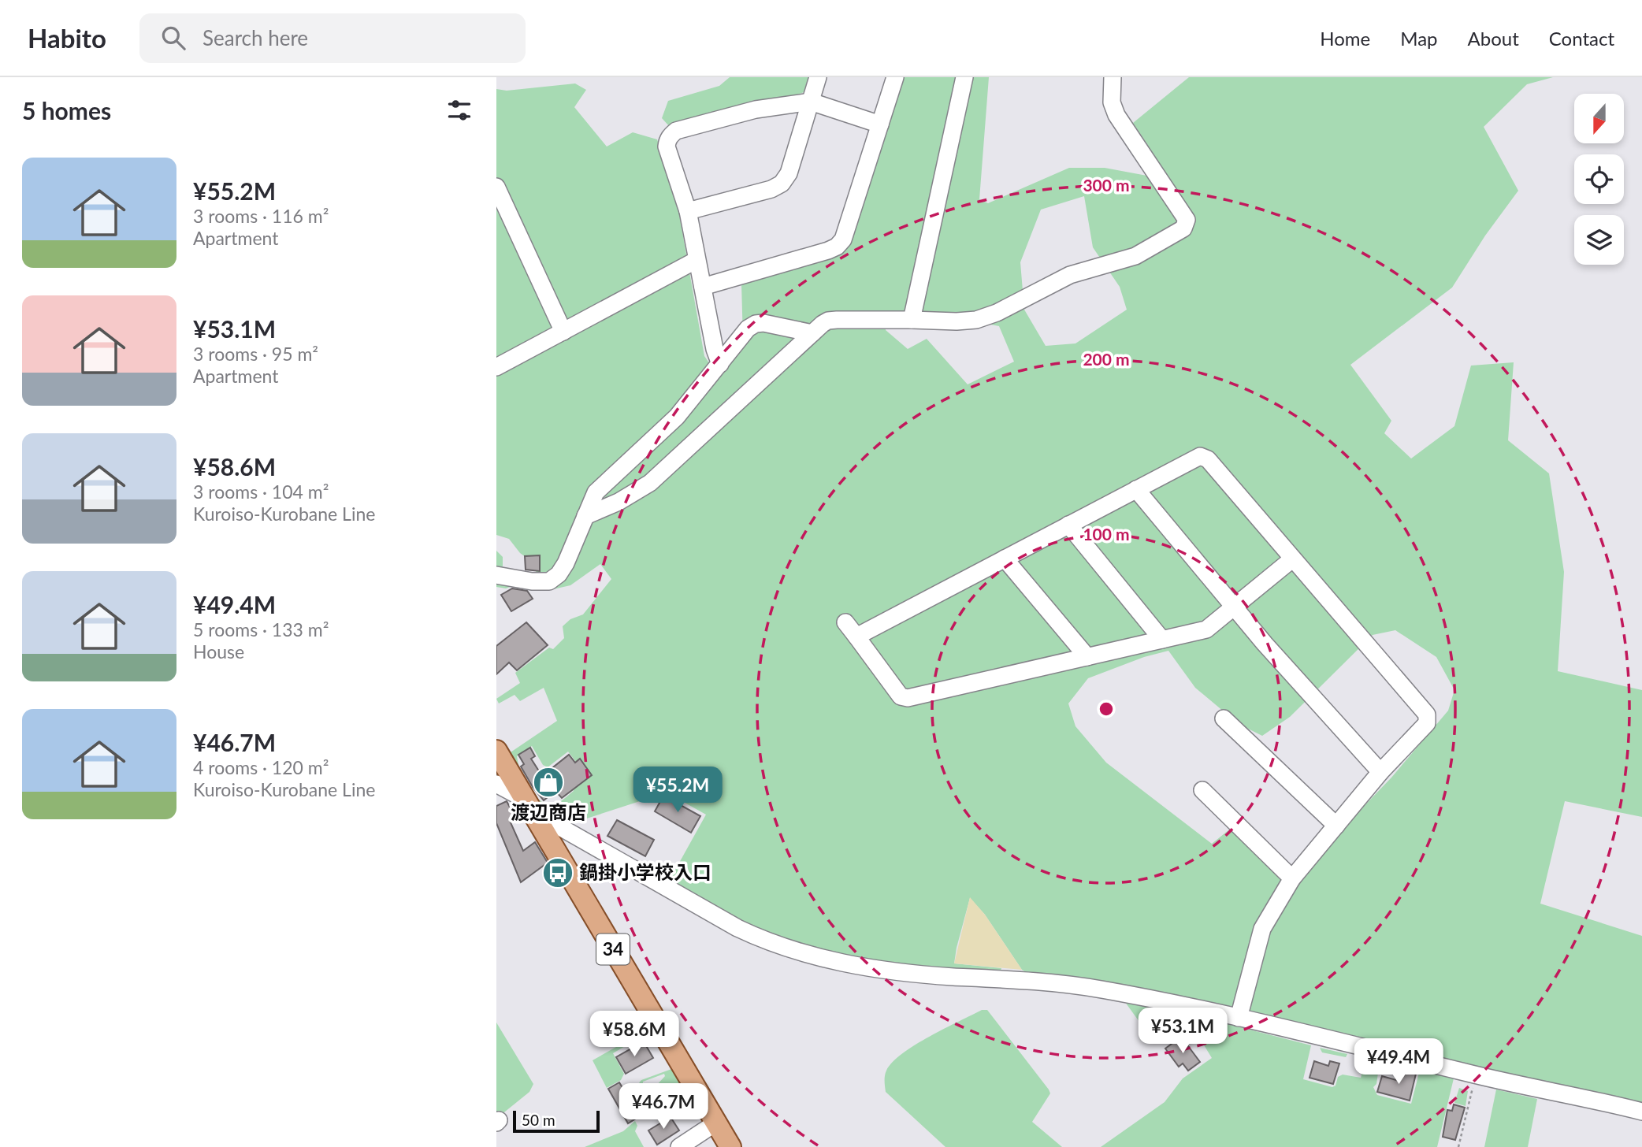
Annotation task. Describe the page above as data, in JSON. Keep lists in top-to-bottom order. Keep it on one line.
{"streets":{"main road":["34"]},"places":{"shop":["渡辺商店"],"bus stop":["鍋掛小学校入口"]},"scale_bar":"50 m","north":"bottom","page":{"header":"Habito","search":"Search here","nav":["Home","Map","About","Contact"],"heading":"5 homes","list":[{"name":"¥55.2M","note":"3 rooms · 116 m² · Apartment"},{"name":"¥53.1M","note":"3 rooms · 95 m² · Apartment"},{"name":"¥58.6M","note":"3 rooms · 104 m² · Kuroiso-Kurobane Line"},{"name":"¥49.4M","note":"5 rooms · 133 m² · House"},{"name":"¥46.7M","note":"4 rooms · 120 m² · Kuroiso-Kurobane Line"}],"price":["¥55.2M","¥53.1M","¥58.6M","¥49.4M","¥46.7M"],"scale":"50 m"},"rings":["300 m","200 m","100 m"]}
